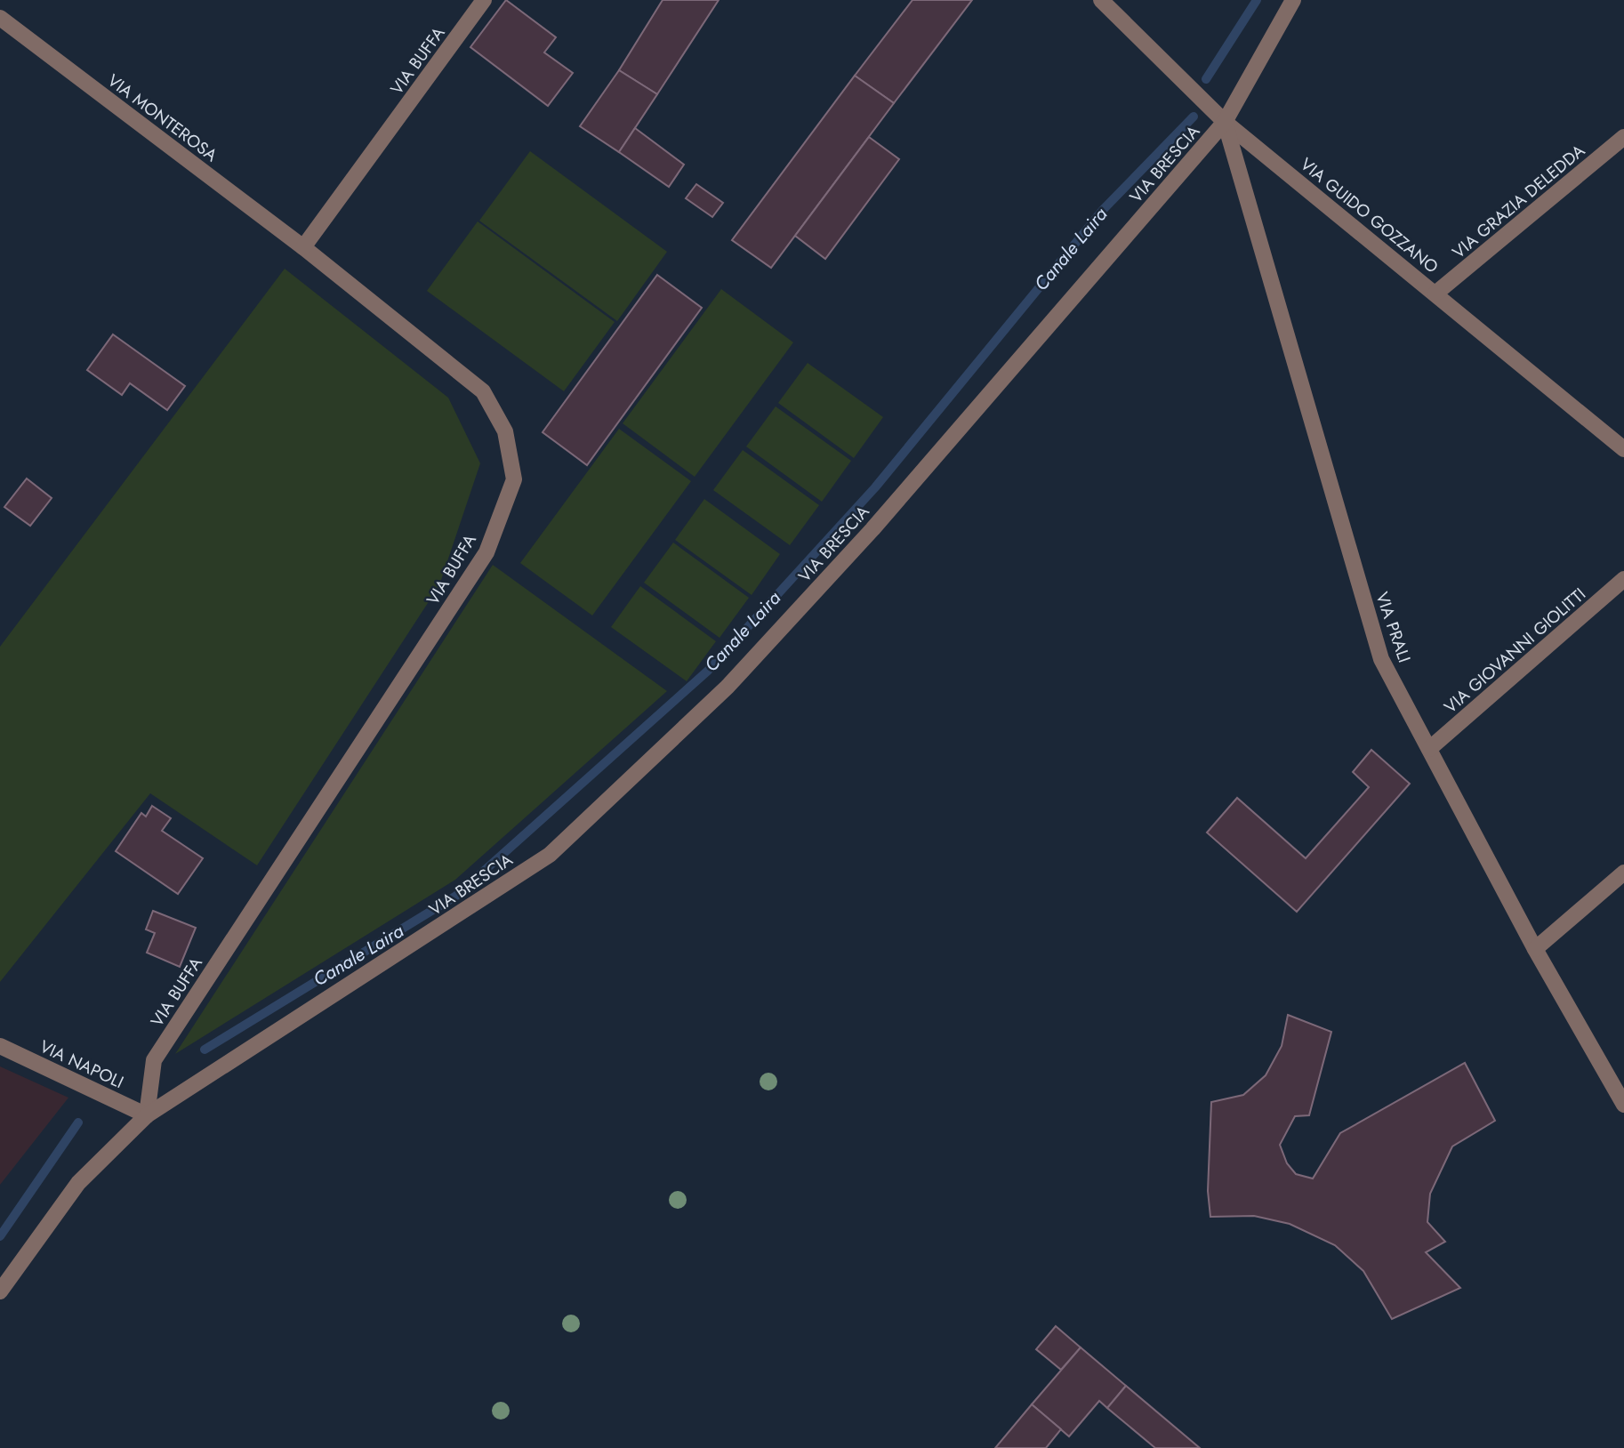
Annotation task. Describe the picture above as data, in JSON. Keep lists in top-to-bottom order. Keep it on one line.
{"streets":{"street":["VIA BUFFA","VIA MONTEROSA","VIA BRESCIA","VIA GRAZIA DELEDDA","VIA GUIDO GOZZANO","VIA PRALI","VIA GIOVANNI GIOLITTI","VIA NAPOLI"]},"crossings":[["VIA BUFFA","VIA MONTEROSA"],["VIA BUFFA","VIA BRESCIA"],["VIA BUFFA","VIA NAPOLI"],["VIA BRESCIA","VIA GUIDO GOZZANO"],["VIA BRESCIA","VIA PRALI"],["VIA BRESCIA","VIA NAPOLI"],["VIA GRAZIA DELEDDA","VIA GUIDO GOZZANO"],["VIA GUIDO GOZZANO","VIA PRALI"],["VIA PRALI","VIA GIOVANNI GIOLITTI"]],"water":["Canale Laira"]}
